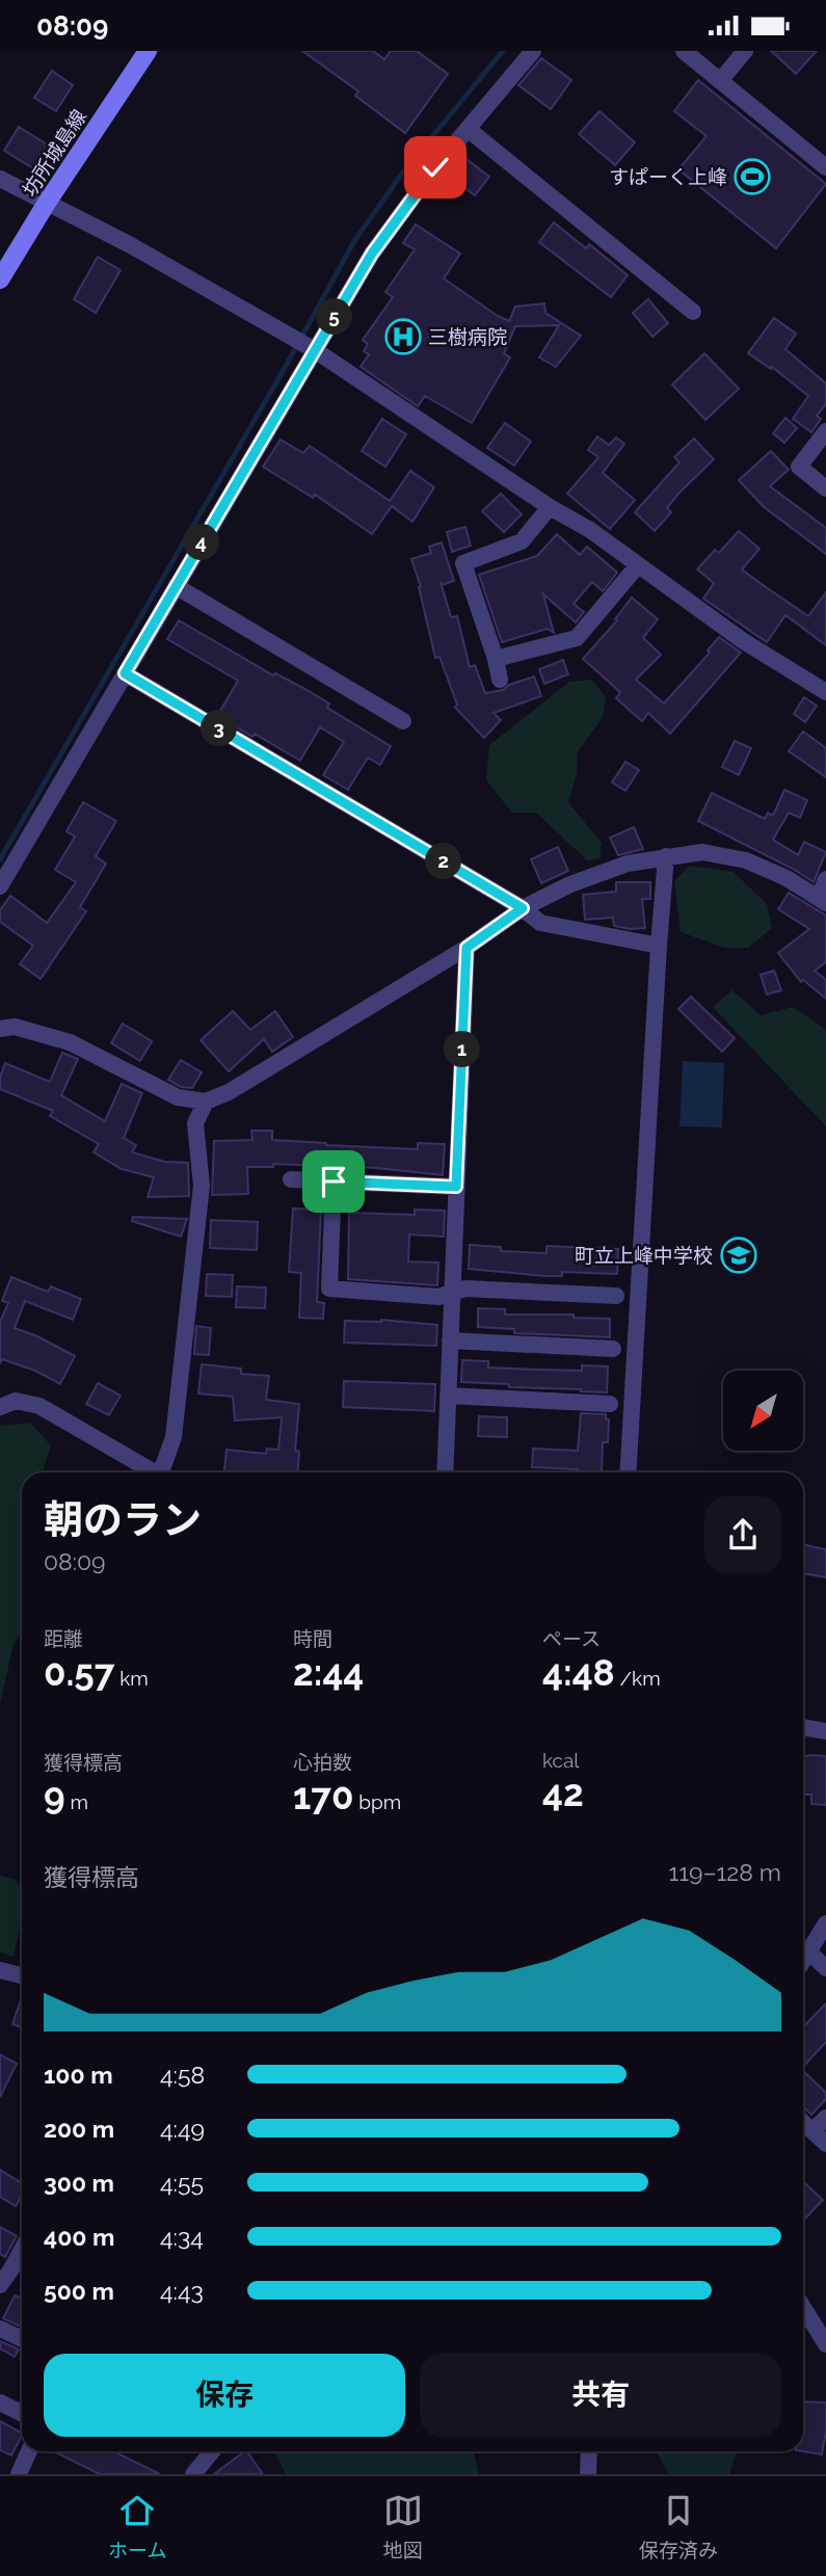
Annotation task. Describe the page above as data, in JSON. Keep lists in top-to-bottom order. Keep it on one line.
{"streets":{"main road":["坊所城島線"]},"places":{"sports":["すぱーく上峰"],"hospital":["三樹病院"],"school or university":["町立上峰中学校"]},"north":"bottom left","page":{"status":"08:09","pins":["5","4","3","2","1"],"heading":["朝のラン","08:09"],"stats":[["距離","0.57 km"],["時間","2:44"],["ペース","4:48 /km"],["獲得標高","9 m"],["心拍数","170 bpm"],["kcal","42"]],"chart":["獲得標高","119–128 m"],"list":[{"name":"100 m","note":"4:58"},{"name":"200 m","note":"4:49"},{"name":"300 m","note":"4:55"},{"name":"400 m","note":"4:34"},{"name":"500 m","note":"4:43"}],"buttons":["保存","共有"],"tabs":["ホーム","地図","保存済み"]}}
